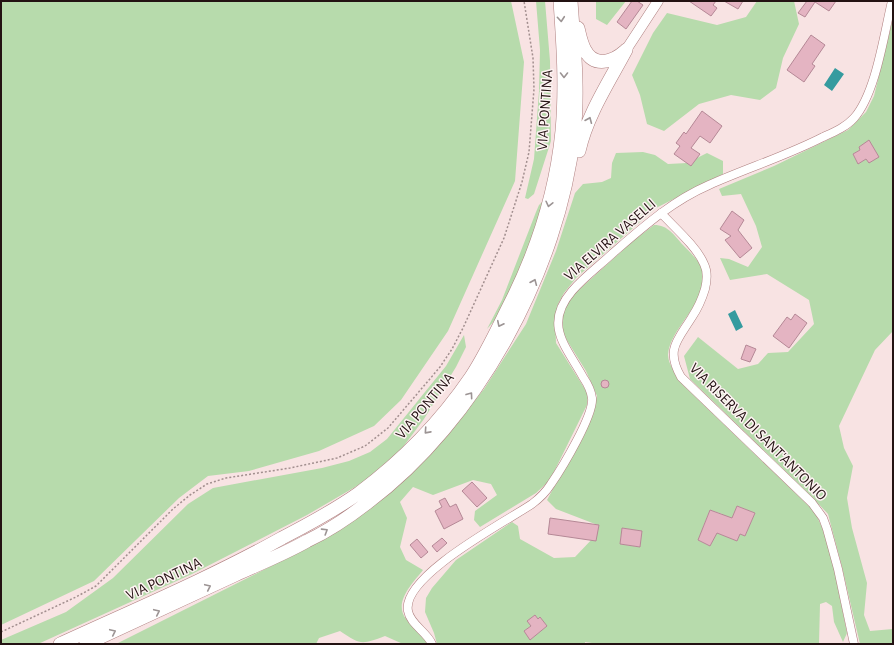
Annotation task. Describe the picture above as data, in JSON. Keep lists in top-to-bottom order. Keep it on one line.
{"streets":{"highway":["VIA PONTINA"],"street":["VIA ELVIRA VASELLI","VIA RISERVA DI SANT'ANTONIO"]},"crossings":[["VIA ELVIRA VASELLI","VIA RISERVA DI SANT'ANTONIO"]]}
